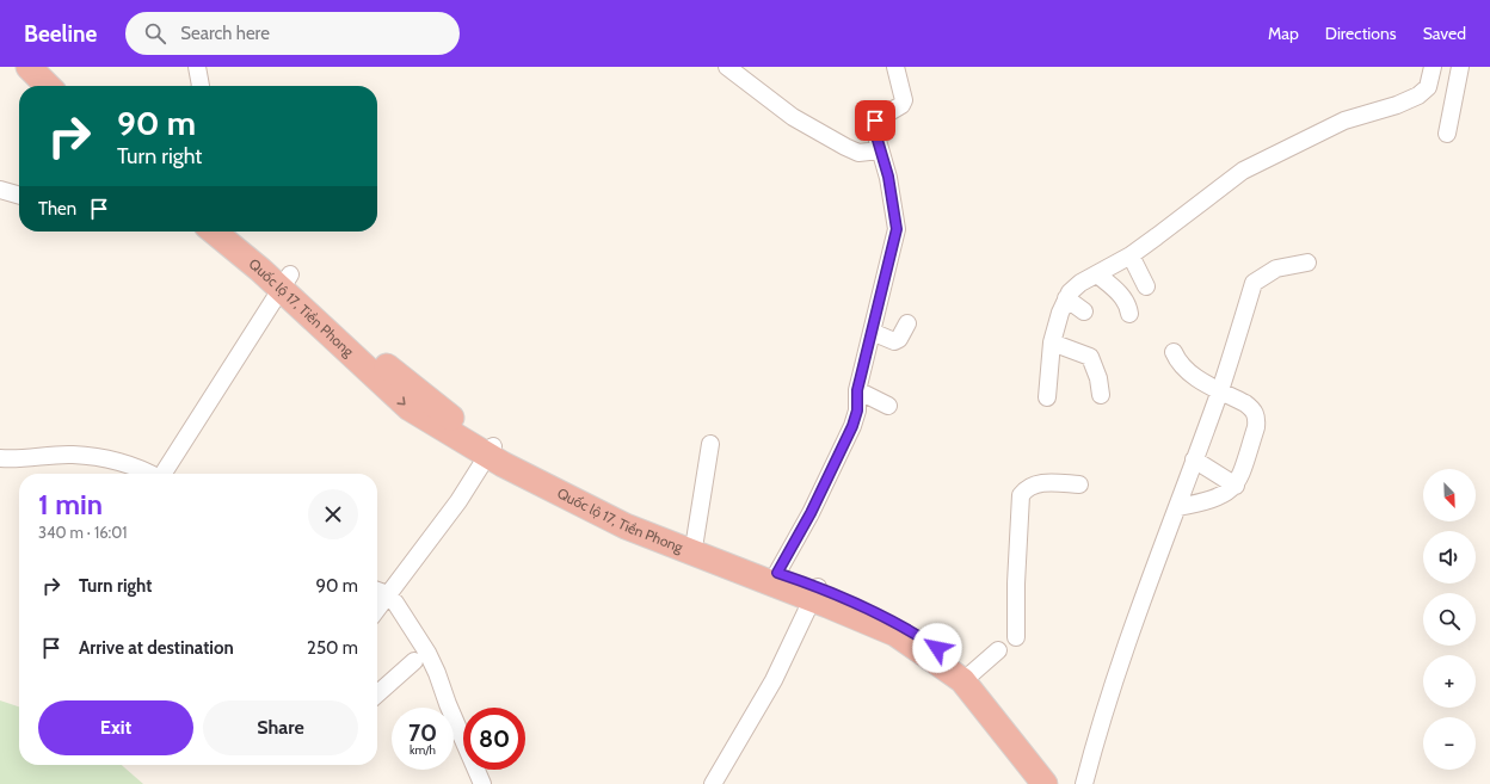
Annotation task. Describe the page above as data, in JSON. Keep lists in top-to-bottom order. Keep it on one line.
{"streets":{"highway":["Quốc lộ 17, Tiền Phong"]},"north":"bottom right","page":{"header":"Beeline","search":"Search here","nav":["Map","Directions","Saved"],"turn":["90 m","Turn right"],"then":"Then","map_buttons":["+","−"],"heading":["1 min","340 m · 16:01"],"list":[{"name":"Turn right","value":"90 m"},{"name":"Arrive at destination","value":"250 m"}],"buttons":["Exit","Share"],"speed":"70 km/h","limit":"80"}}
